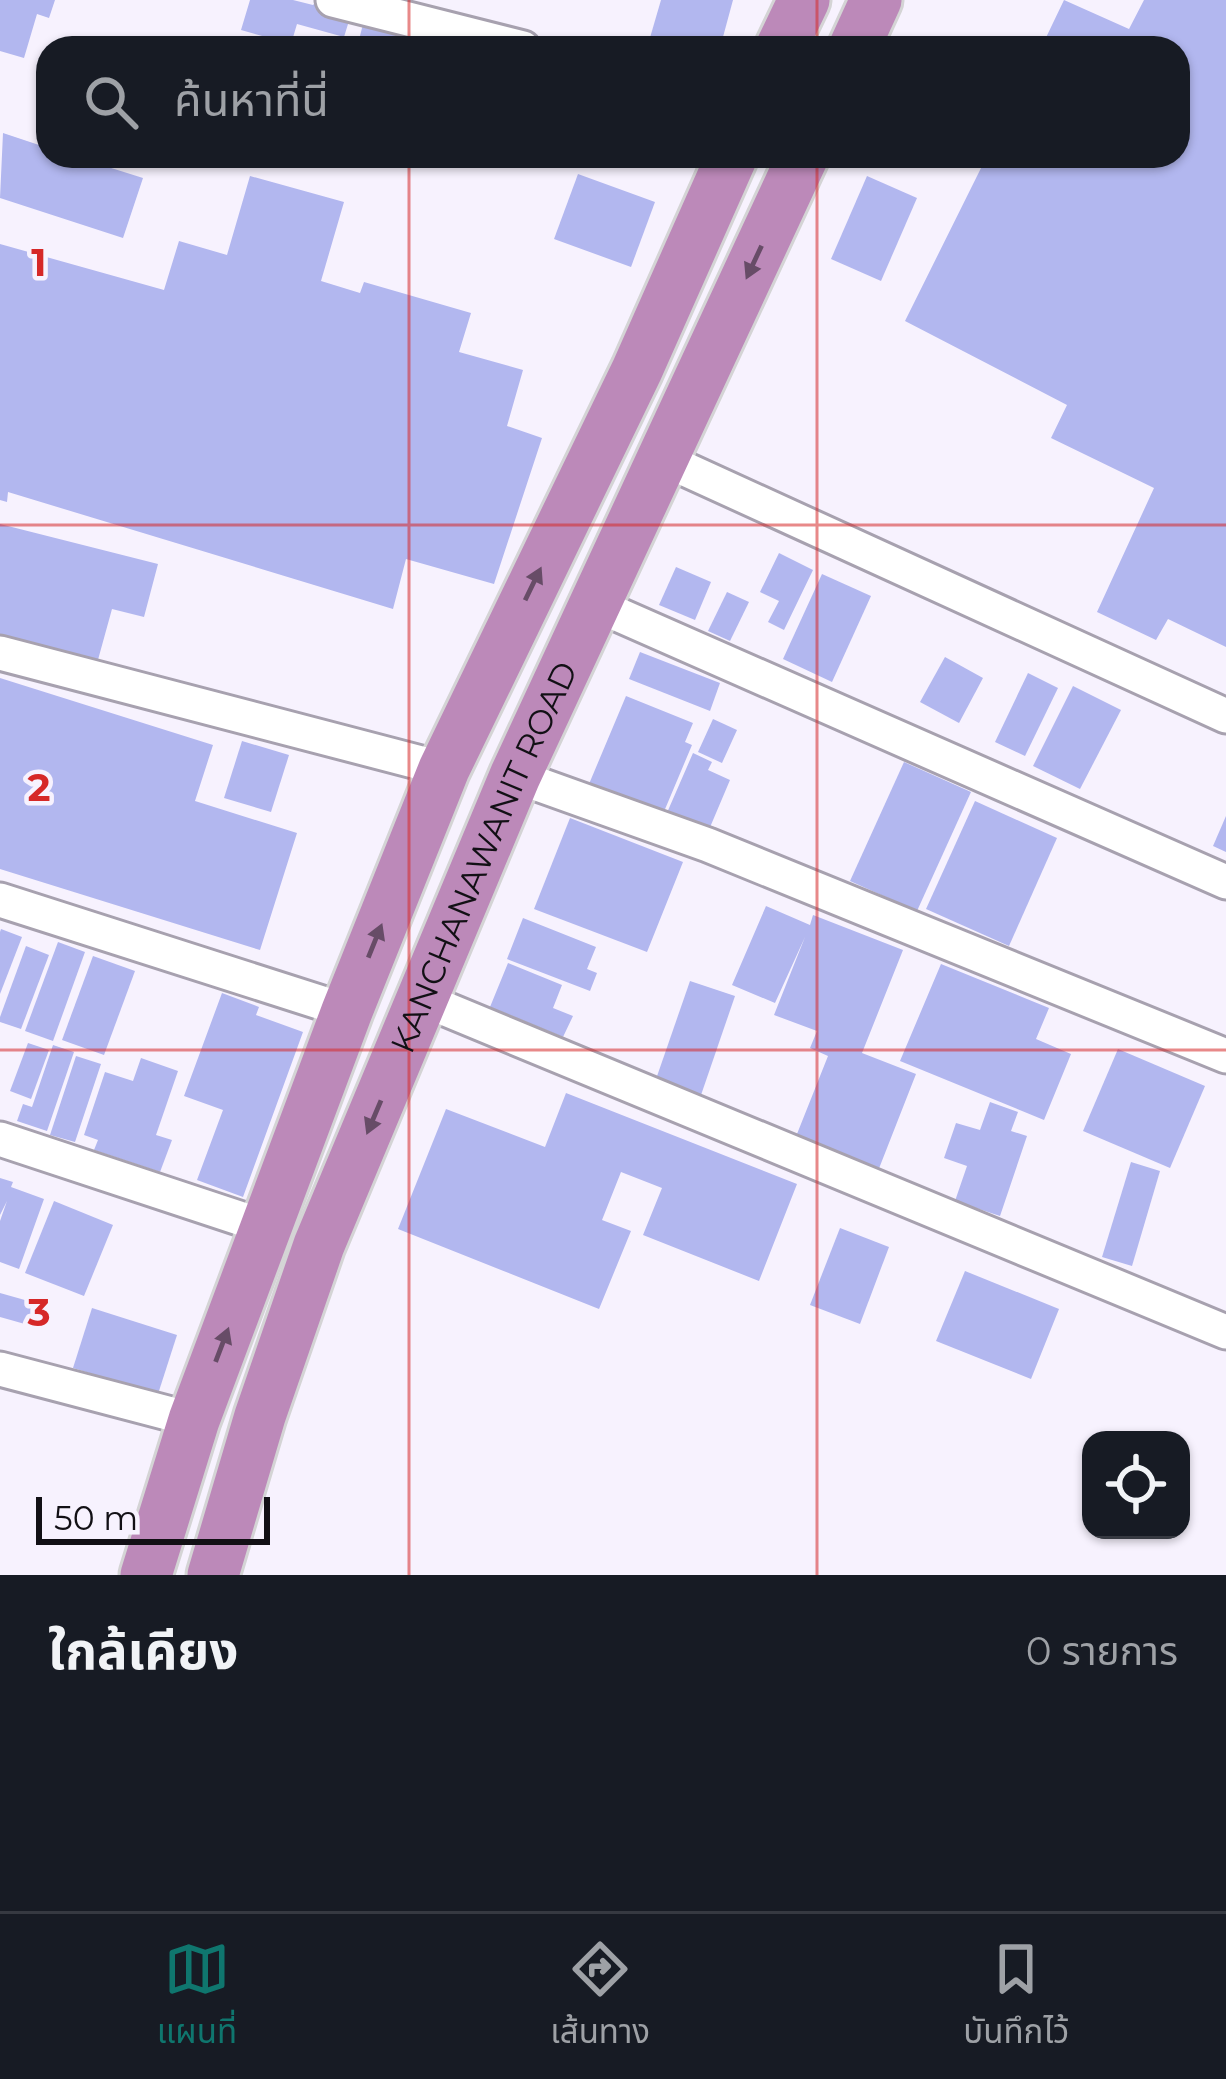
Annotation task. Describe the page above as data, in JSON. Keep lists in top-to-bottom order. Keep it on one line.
{"streets":{"highway":["KANCHANAWANIT ROAD"]},"scale_bar":"50 m","page":{"search":"ค้นหาที่นี่","scale":"50 m","heading":["ใกล้เคียง","0 รายการ"],"nav":["แผนที่","เส้นทาง","บันทึกไว้"]},"grid":{"rows":["1","2","3"]}}
